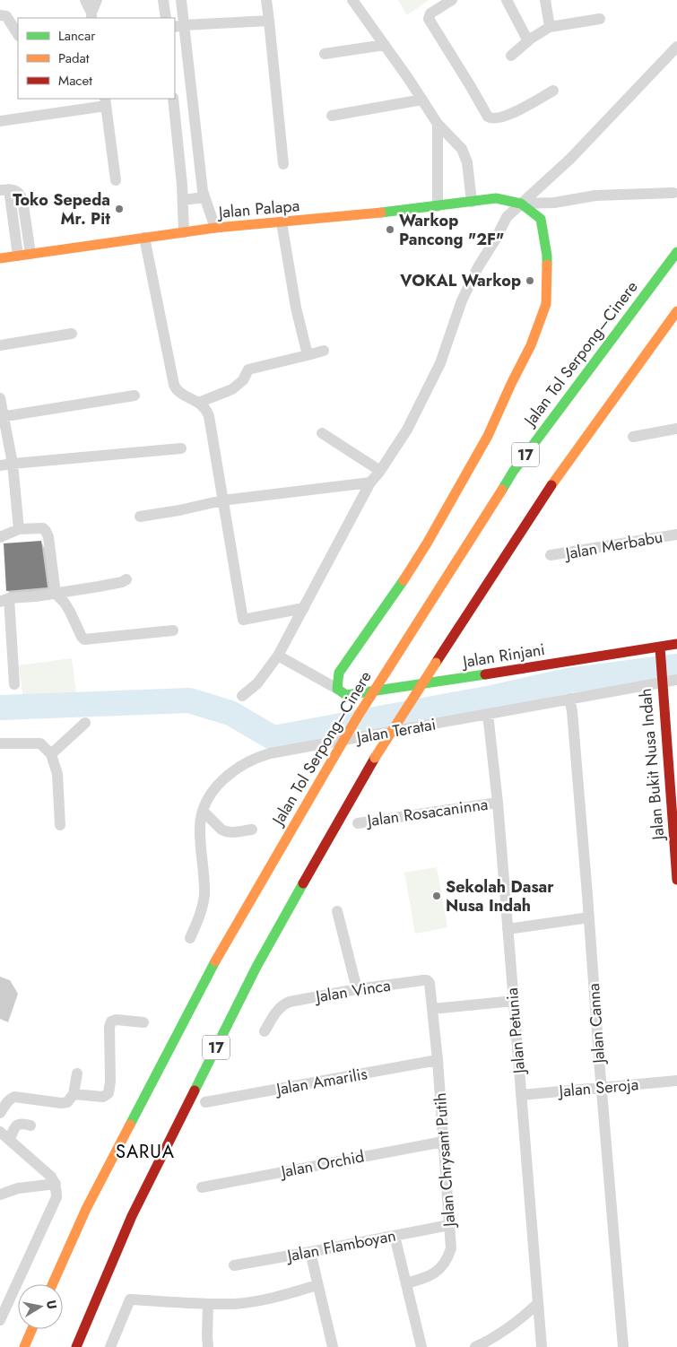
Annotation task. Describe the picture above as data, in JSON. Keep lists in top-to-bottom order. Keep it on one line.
{"streets":{"main road":["Jalan Palapa","Jalan Tol Serpong–Cinere","17","Jalan Rinjani","Jalan Bukit Nusa Indah"],"street":["Jalan Merbabu","Jalan Teratai","Jalan Rosacaninna","Jalan Vinca","Jalan Canna","Jalan Petunia","Jalan Amarilis","Jalan Seroja","Jalan Chrysant Putih","Jalan Orchid","Jalan Flamboyan"]},"crossings":[["Jalan Rinjani","Jalan Bukit Nusa Indah"],["Jalan Teratai","Jalan Bukit Nusa Indah"],["Jalan Teratai","Jalan Canna"],["Jalan Teratai","Jalan Petunia"],["Jalan Rosacaninna","Jalan Petunia"],["Jalan Vinca","Jalan Chrysant Putih"],["Jalan Canna","Jalan Seroja"],["Jalan Petunia","Jalan Seroja"],["Jalan Amarilis","Jalan Chrysant Putih"],["Jalan Chrysant Putih","Jalan Orchid"],["Jalan Chrysant Putih","Jalan Flamboyan"]],"districts":["SARUA"],"places":["Toko Sepeda Mr. Pit","Warkop Pancong \"2F\"","VOKAL Warkop","Sekolah Dasar Nusa Indah"],"legend":["Lancar","Padat","Macet"],"north":"right"}
